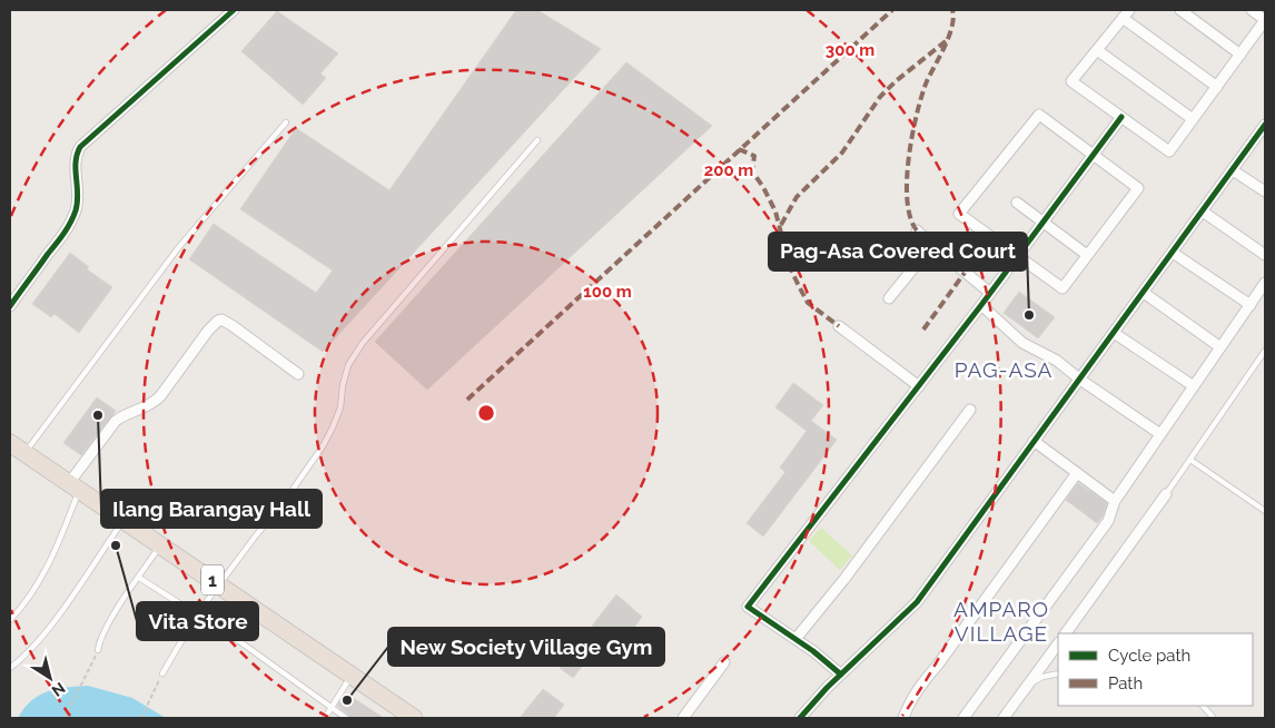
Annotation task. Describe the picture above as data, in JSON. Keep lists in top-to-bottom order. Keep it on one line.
{"streets":{"highway":["1"]},"districts":["PAG-ASA","AMPARO VILLAGE"],"places":["Pag-Asa Covered Court","Ilang Barangay Hall","Vita Store","New Society Village Gym"],"legend":["Cycle path","Path"],"north":"bottom right","rings":["300 m","200 m","100 m"]}
